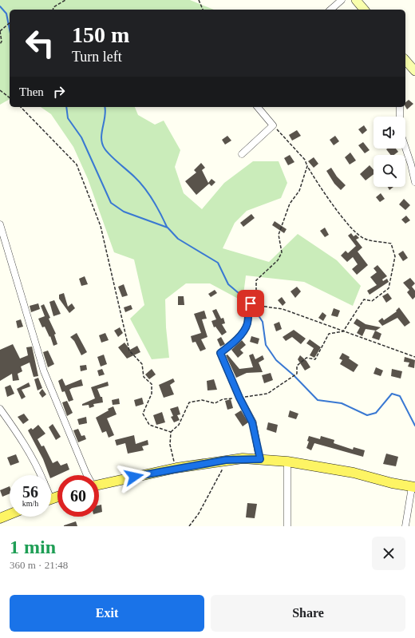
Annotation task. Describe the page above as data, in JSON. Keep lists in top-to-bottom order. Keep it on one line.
{"page":{"turn":["150 m","Turn left"],"then":"Then","speed":"56 km/h","limit":"60","heading":["1 min","360 m · 21:48"],"buttons":["Exit","Share"]}}
